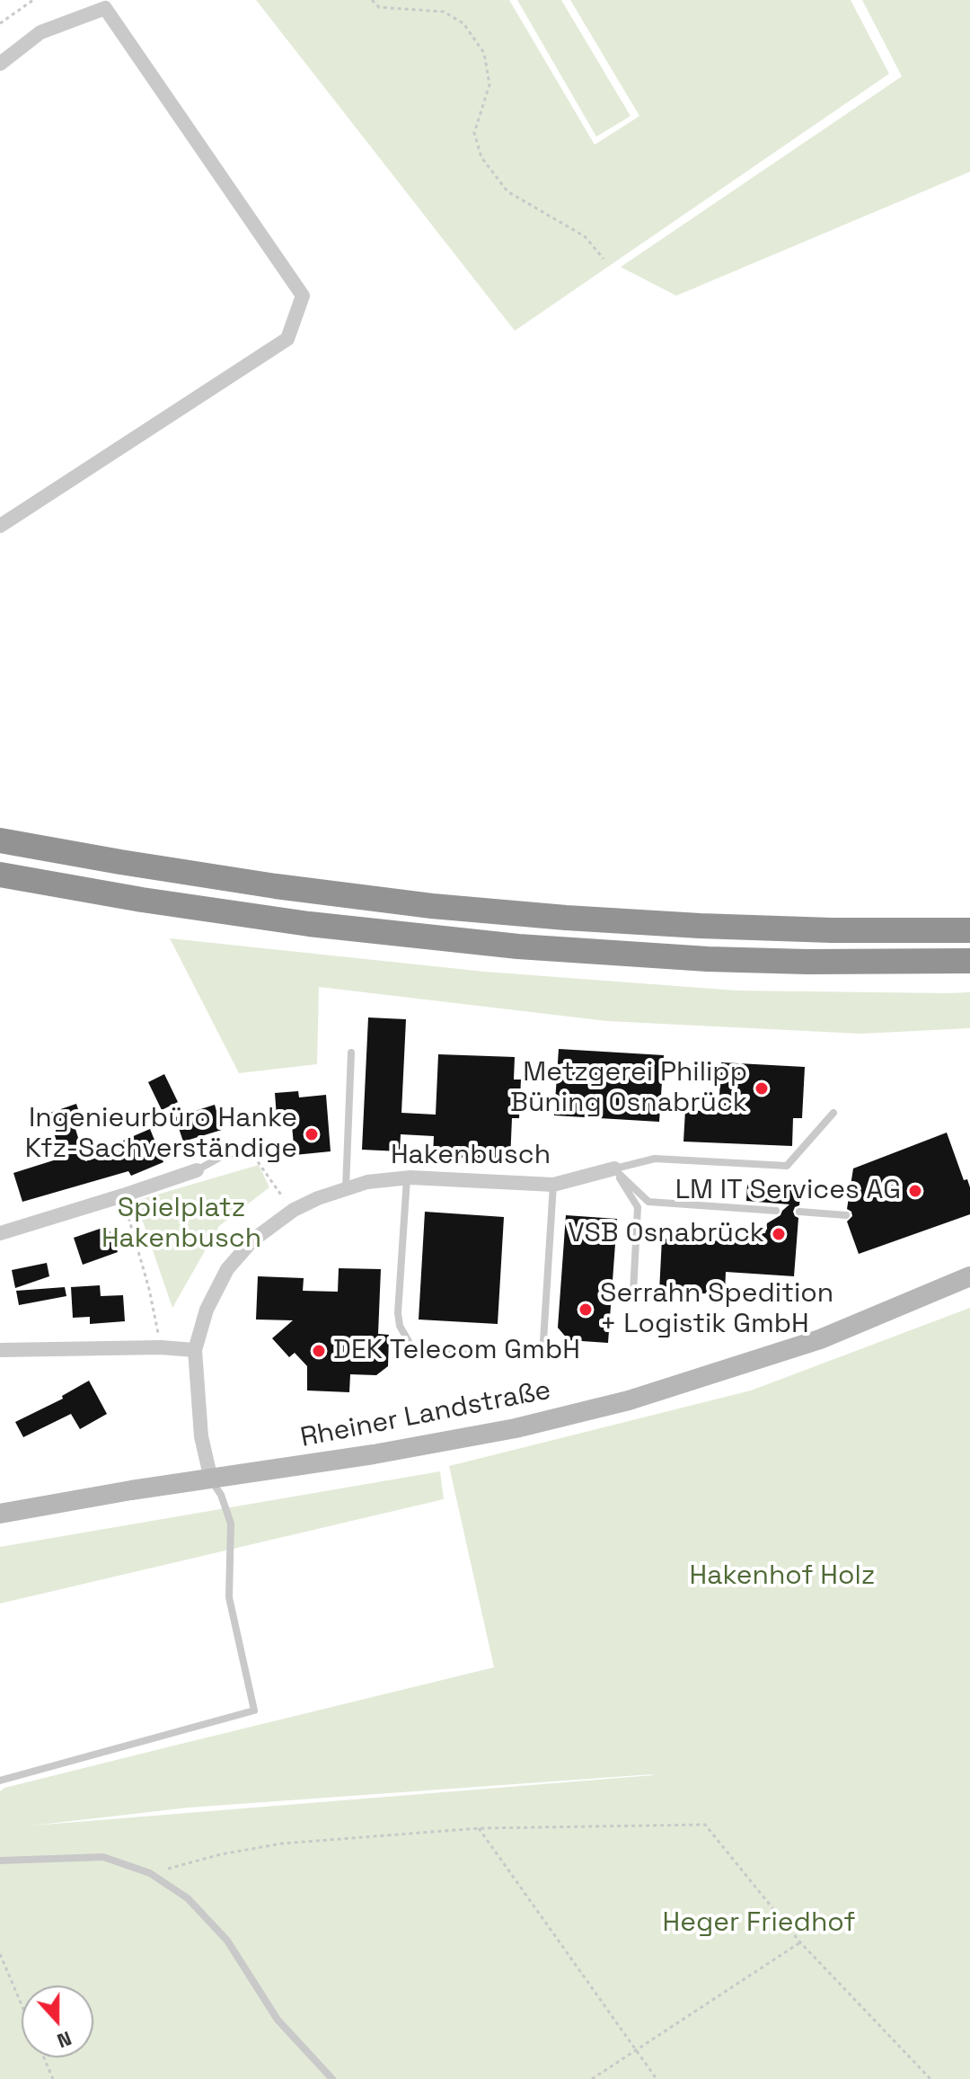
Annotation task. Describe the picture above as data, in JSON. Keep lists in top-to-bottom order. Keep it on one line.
{"streets":{"street":["Hakenbusch","Rheiner Landstraße"]},"crossings":[["Hakenbusch","Rheiner Landstraße"]],"parks":["Spielplatz Hakenbusch","Hakenhof Holz","Heger Friedhof"],"places":["Metzgerei Philipp Büning Osnabrück","Ingenieurbüro Hanke Kfz-Sachverständige","LM IT Services AG","VSB Osnabrück","Serrahn Spedition + Logistik GmbH","DEK Telecom GmbH"],"north":"bottom"}
